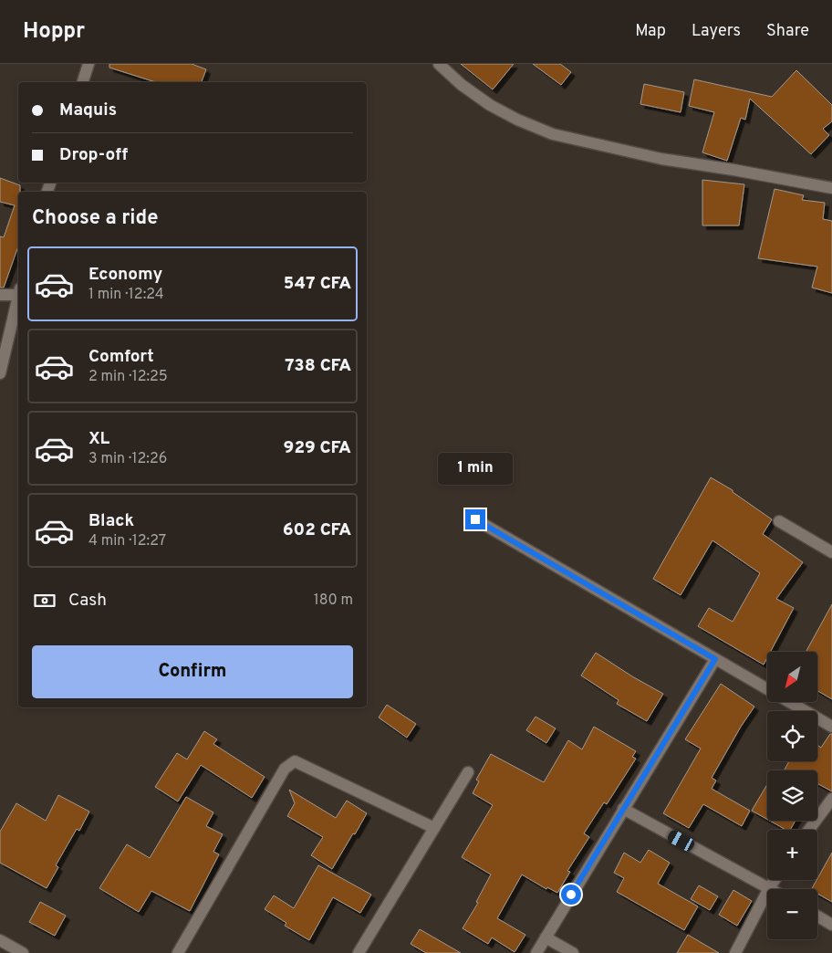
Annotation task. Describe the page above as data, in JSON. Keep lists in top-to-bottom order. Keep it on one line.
{"north":"bottom left","page":{"header":"Hoppr","nav":["Map","Layers","Share"],"banner":["Maquis","Drop-off"],"heading":"Choose a ride","list":[{"name":"Economy","note":"1 min · 12:24","value":"547 CFA"},{"name":"Comfort","note":"2 min · 12:25","value":"738 CFA"},{"name":"XL","note":"3 min · 12:26","value":"929 CFA"},{"name":"Black","note":"4 min · 12:27","value":"602 CFA"}],"bubble":"1 min","pay":["Cash","180 m"],"buttons":"Confirm","map_buttons":["+","−"]}}
